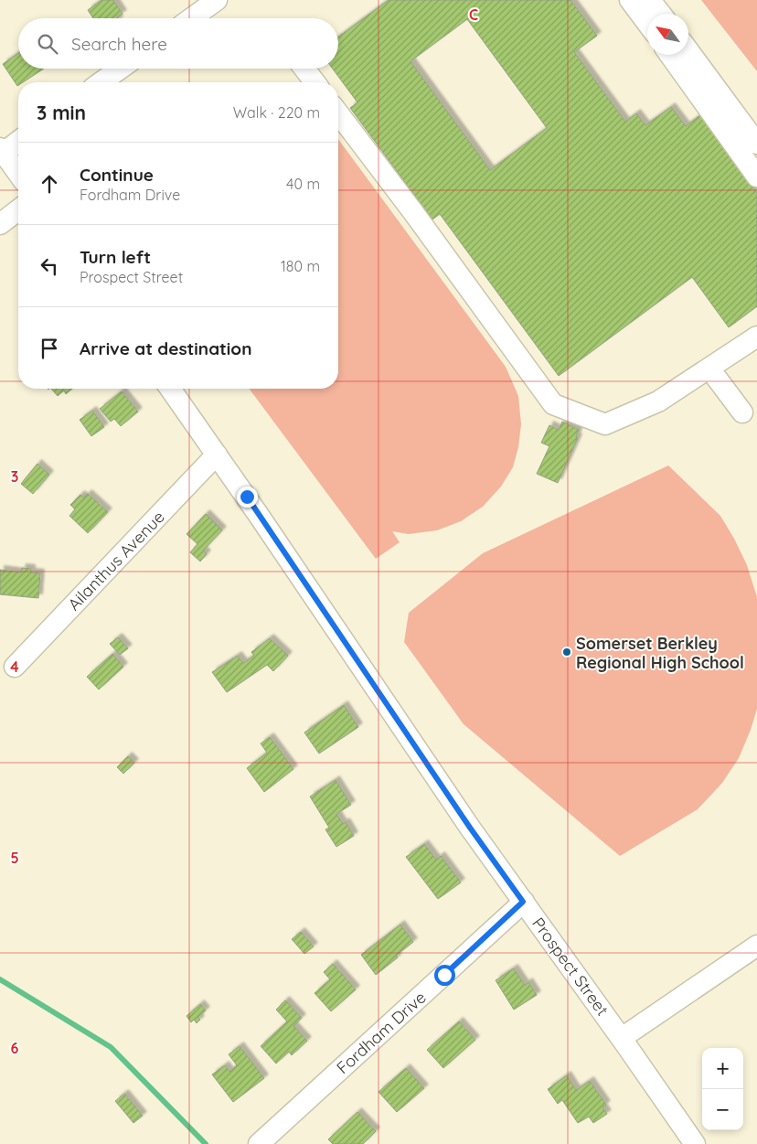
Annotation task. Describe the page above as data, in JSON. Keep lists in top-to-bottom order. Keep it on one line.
{"streets":{"street":["Ailanthus Avenue","Prospect Street","Fordham Drive"]},"crossings":[["Ailanthus Avenue","Prospect Street"],["Prospect Street","Fordham Drive"]],"places":["Somerset Berkley Regional High School"],"north":"top left","page":{"search":"Search here","heading":["3 min","Walk · 220 m"],"list":[["Continue","Fordham Drive","40 m"],["Turn left","Prospect Street","180 m"],"Arrive at destination"],"map_buttons":["+","−"]},"grid":{"columns":["C"],"rows":["3","4","5","6"]}}
